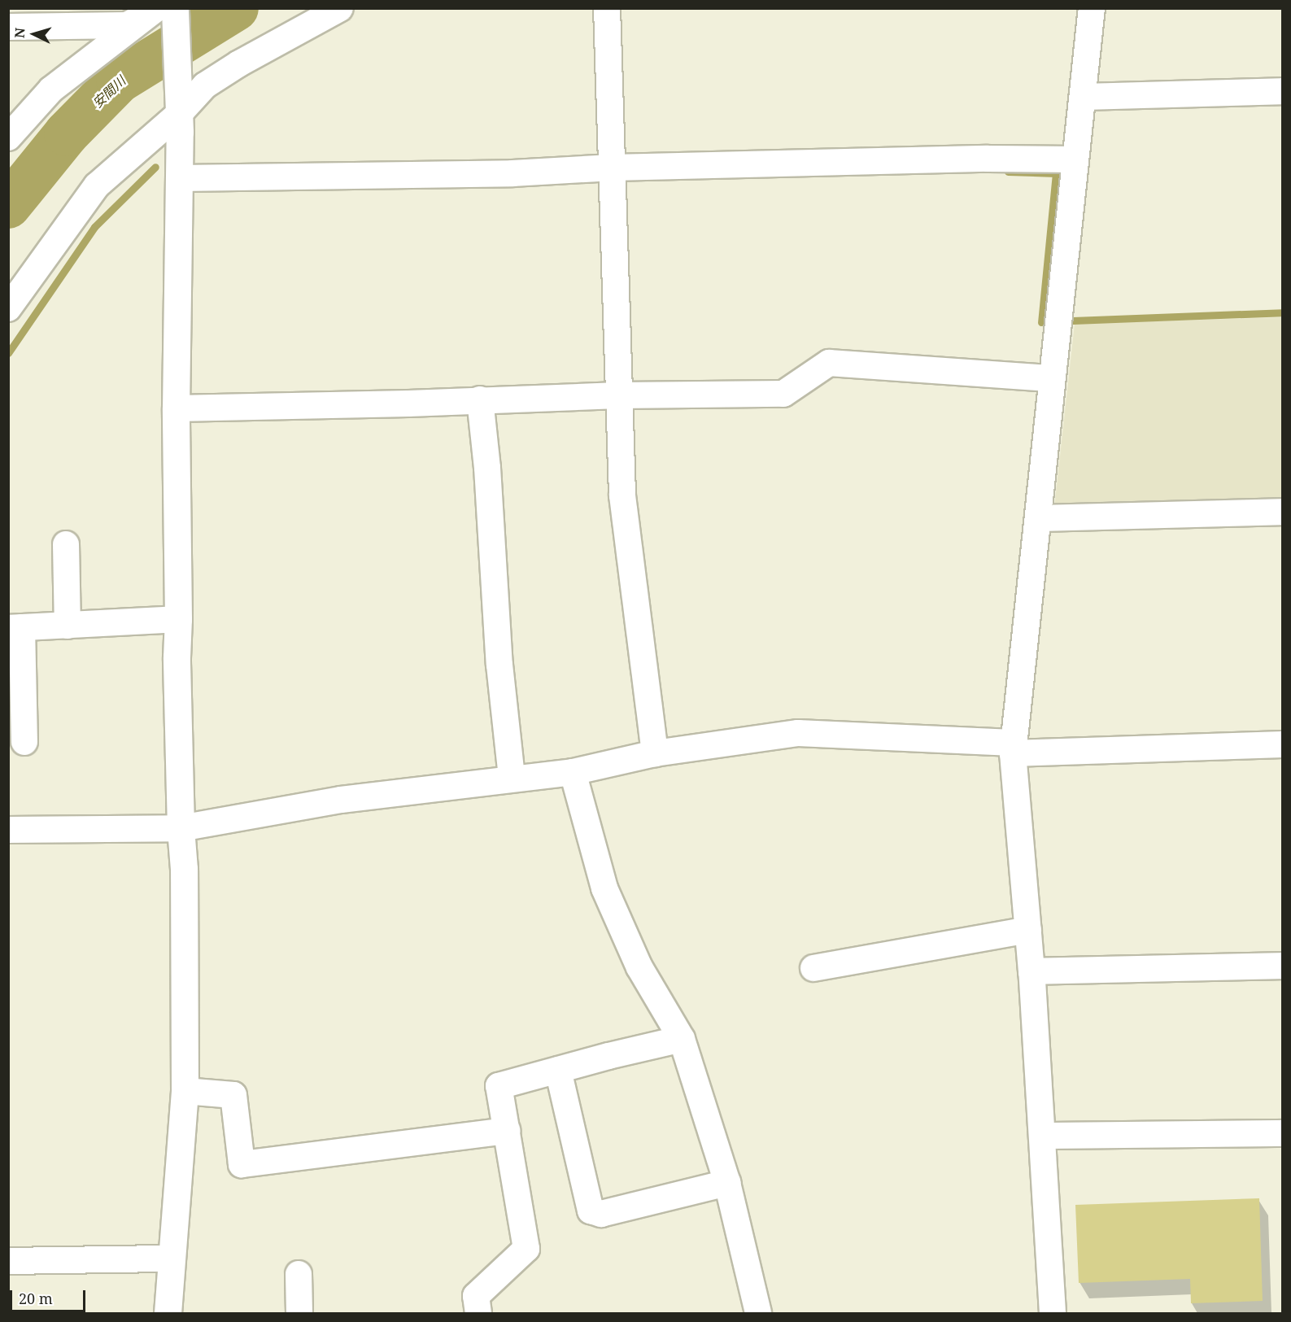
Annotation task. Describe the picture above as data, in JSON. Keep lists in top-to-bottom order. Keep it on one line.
{"water":["安間川"],"scale_bar":"20 m","north":"left"}
